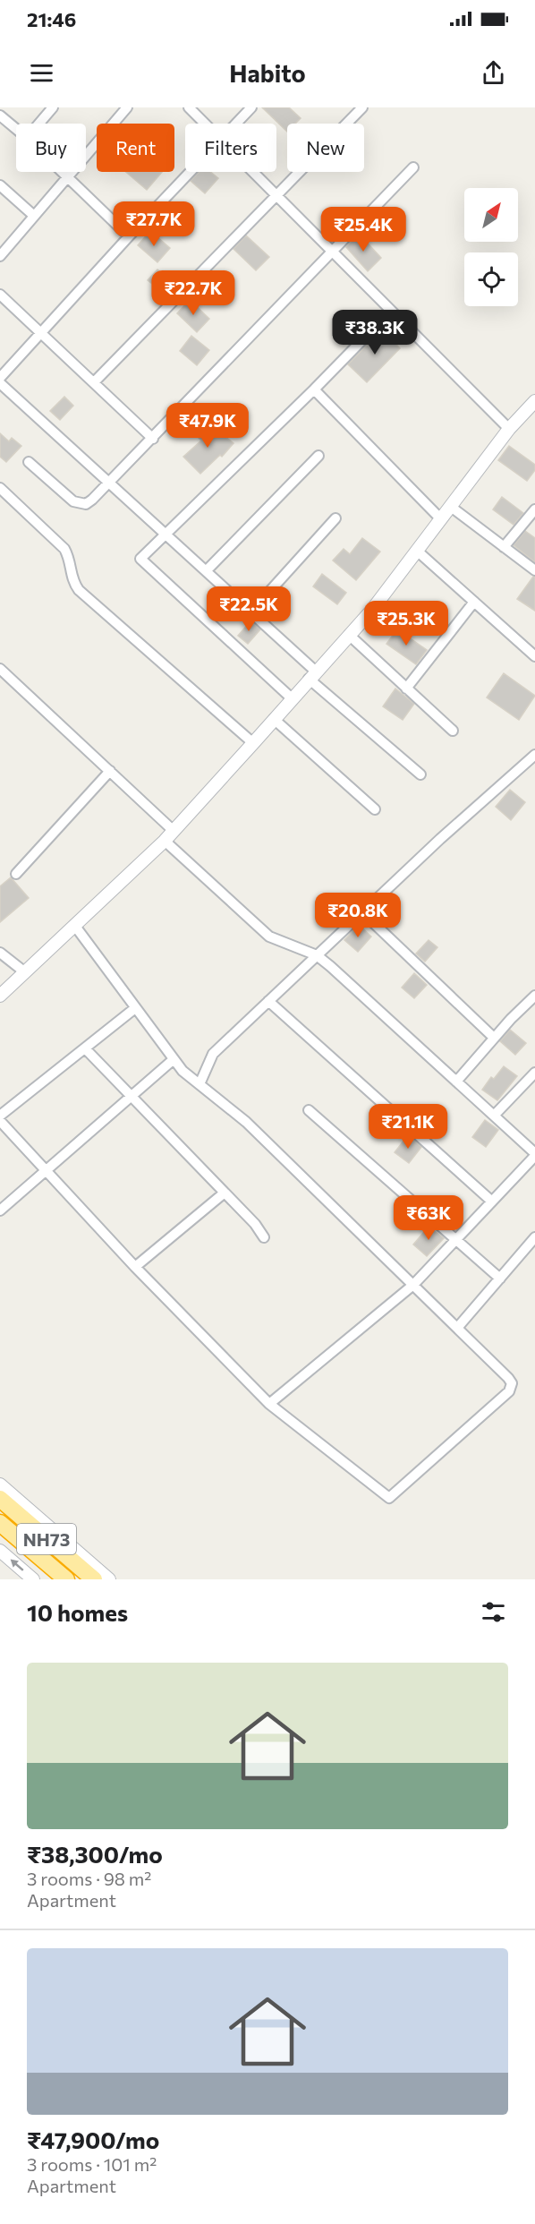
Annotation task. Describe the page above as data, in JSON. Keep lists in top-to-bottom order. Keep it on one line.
{"streets":{"highway":["NH73"]},"north":"top right","page":{"status":"21:46","header":"Habito","chip":["Buy","Rent","Filters","New"],"price":["₹27.7K","₹25.4K","₹22.7K","₹38.3K","₹47.9K","₹22.5K","₹25.3K","₹20.8K","₹21.1K","₹63K"],"heading":"10 homes","list":[{"name":"₹38,300/mo","note":"3 rooms · 98 m² · Apartment"},{"name":"₹47,900/mo","note":"3 rooms · 101 m² · Apartment"}]}}
